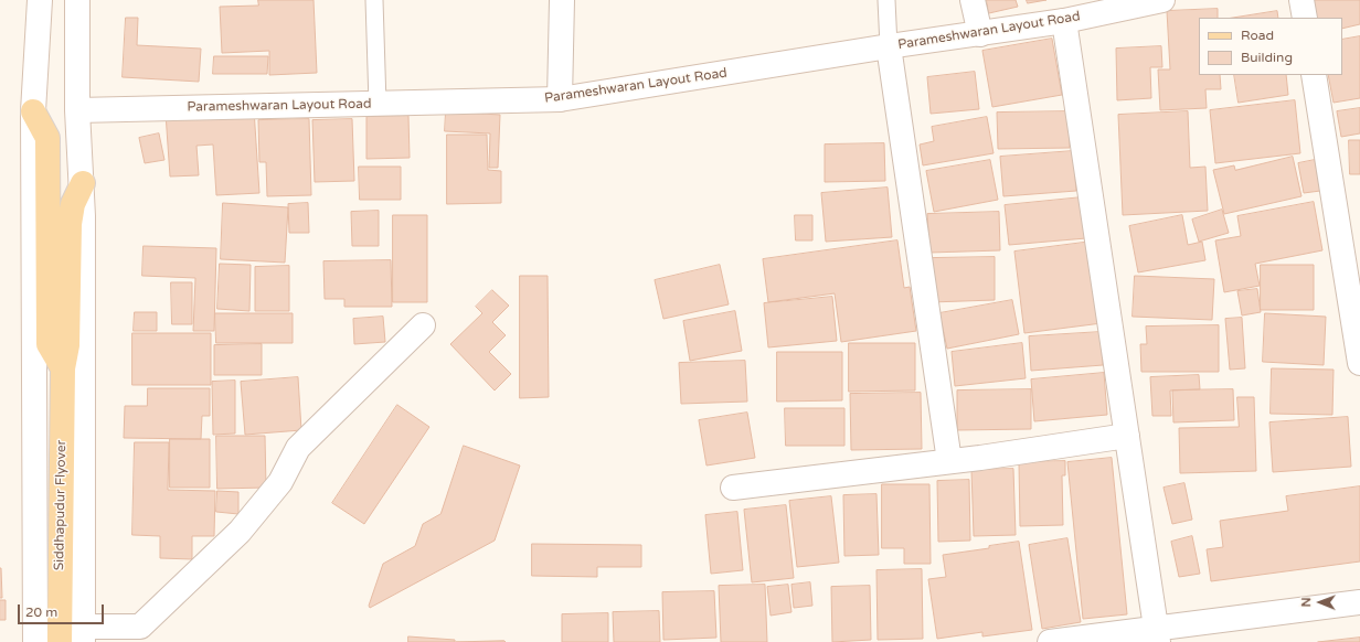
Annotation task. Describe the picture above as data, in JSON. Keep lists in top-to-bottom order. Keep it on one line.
{"streets":{"main road":["Siddhapudur Flyover"],"street":["Parameshwaran Layout Road"]},"legend":["Road","Building"],"scale_bar":"20 m","north":"left"}
